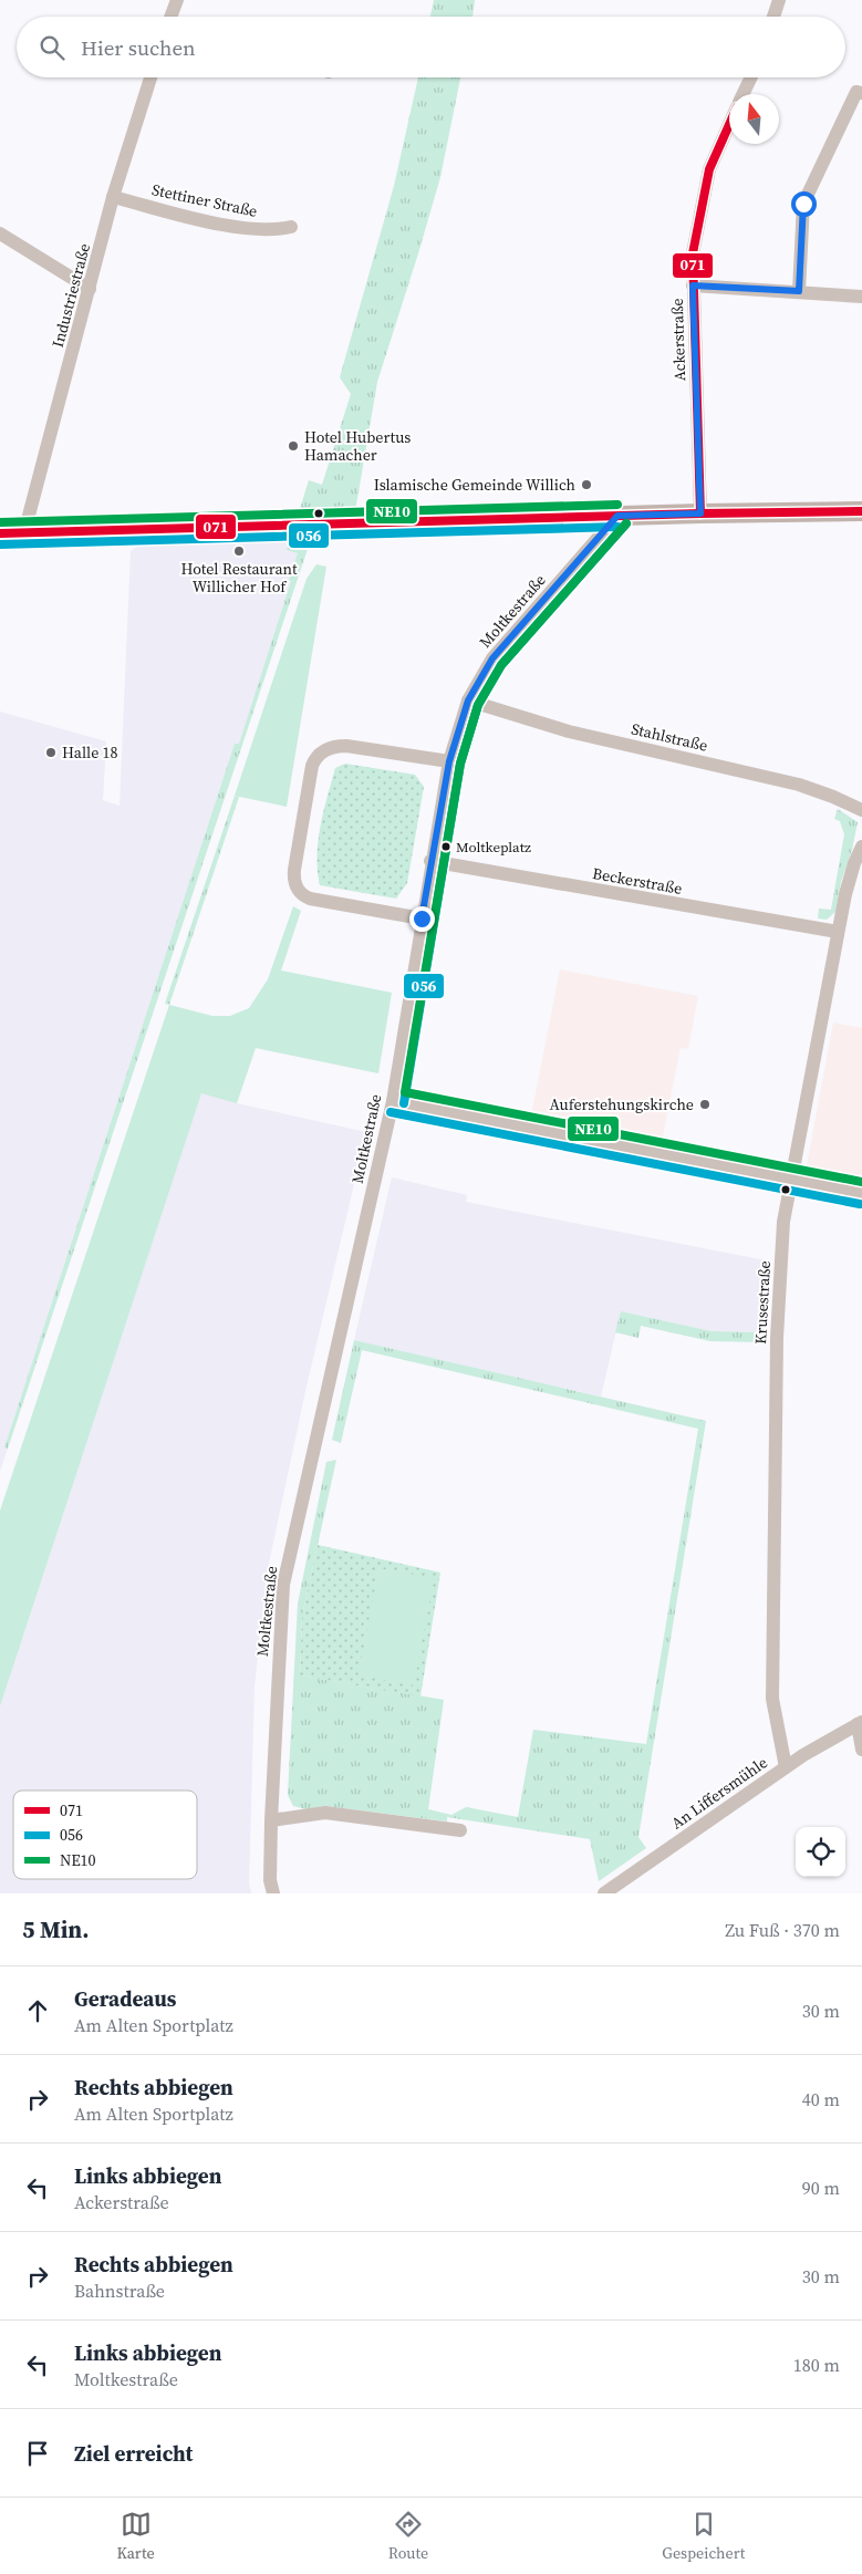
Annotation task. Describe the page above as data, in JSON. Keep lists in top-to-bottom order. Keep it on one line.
{"streets":{"street":["Stettiner Straße","Industriestraße","Ackerstraße","Moltkestraße","Stahlstraße","Beckerstraße","Krusestraße","An Liffersmühle"]},"crossings":[["Stettiner Straße","Industriestraße"],["Moltkestraße","Stahlstraße"],["Moltkestraße","Beckerstraße"],["Beckerstraße","Krusestraße"],["Krusestraße","An Liffersmühle"]],"places":["Hotel Hubertus Hamacher","Islamische Gemeinde Willich","Hotel Restaurant Willicher Hof","Halle 18","Moltkeplatz","Auferstehungskirche"],"lines":["transit line 071","transit line NE10","transit line 056"],"legend":["071","056","NE10"],"north":"top","page":{"search":"Hier suchen","heading":["5 Min.","Zu Fuß · 370 m"],"list":[["Geradeaus","Am Alten Sportplatz","30 m"],["Rechts abbiegen","Am Alten Sportplatz","40 m"],["Links abbiegen","Ackerstraße","90 m"],["Rechts abbiegen","Bahnstraße","30 m"],["Links abbiegen","Moltkestraße","180 m"],"Ziel erreicht"],"nav":["Karte","Route","Gespeichert"]}}
